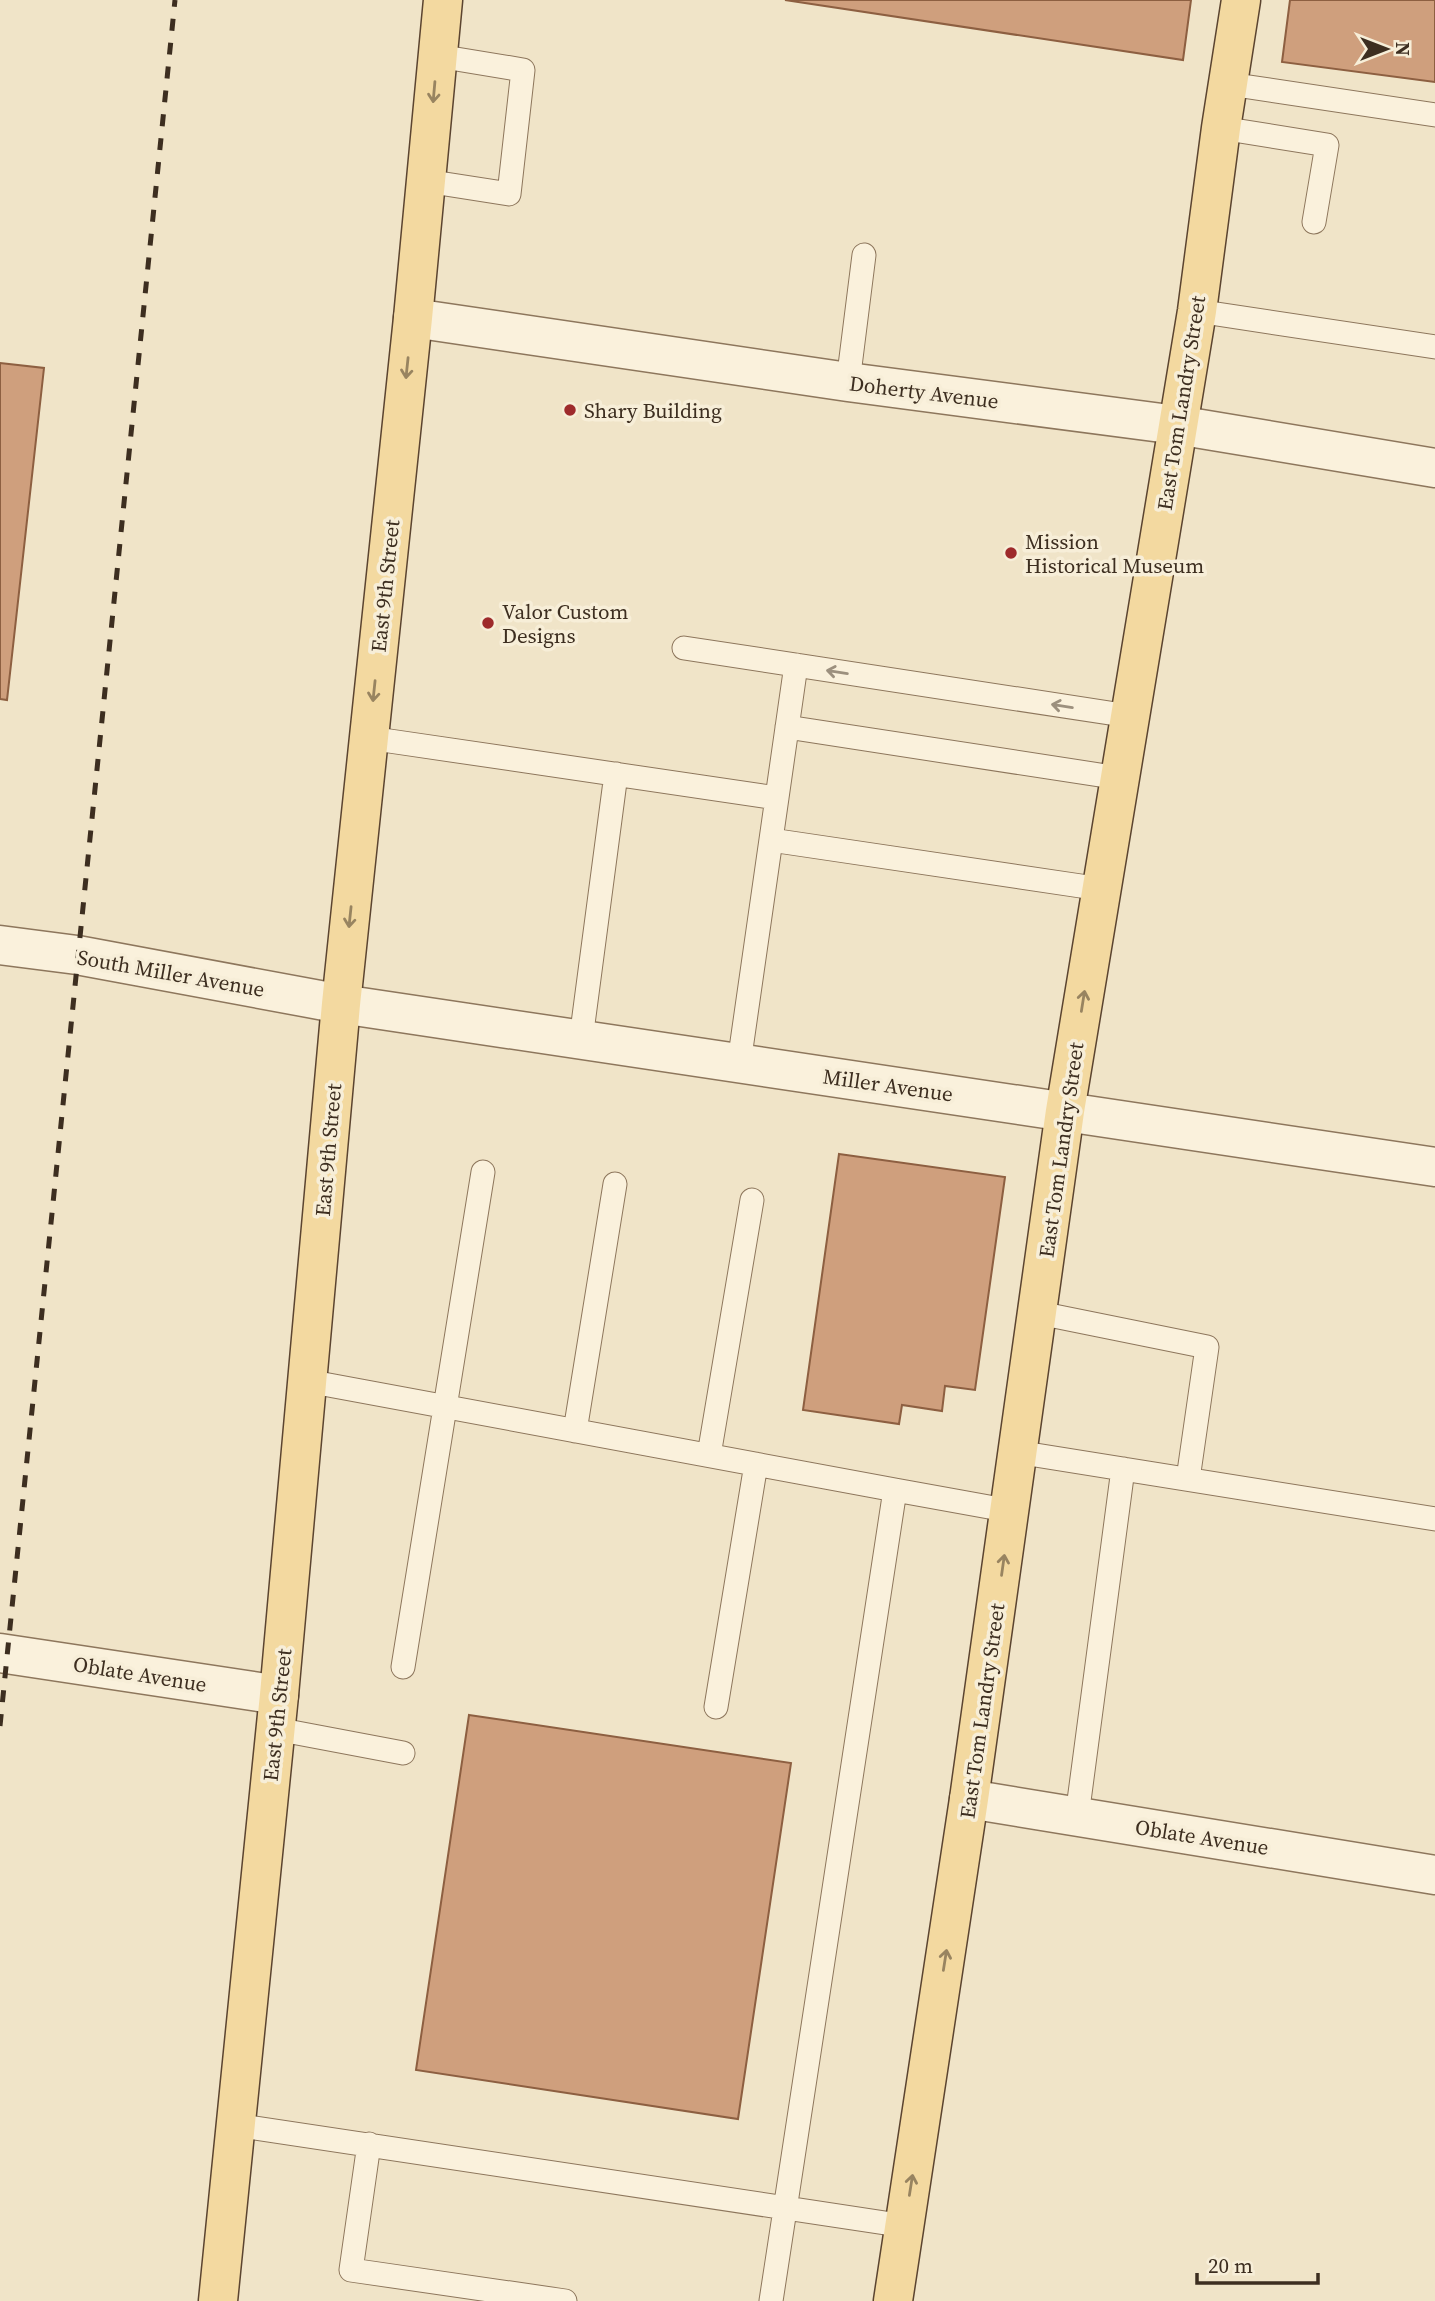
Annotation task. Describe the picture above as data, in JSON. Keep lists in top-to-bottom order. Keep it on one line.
{"streets":{"main road":["East Tom Landry Street","East 9th Street"],"street":["Doherty Avenue","South Miller Avenue","Miller Avenue","Oblate Avenue"]},"crossings":[["Doherty Avenue","East Tom Landry Street"],["Doherty Avenue","East 9th Street"],["East Tom Landry Street","Miller Avenue"],["East Tom Landry Street","Oblate Avenue"],["East 9th Street","South Miller Avenue"],["East 9th Street","Miller Avenue"],["East 9th Street","Oblate Avenue"],["South Miller Avenue","Miller Avenue"]],"one_way":["East Tom Landry Street","East 9th Street"],"places":["Shary Building","Mission Historical Museum","Valor Custom Designs"],"scale_bar":"20 m","north":"right"}
